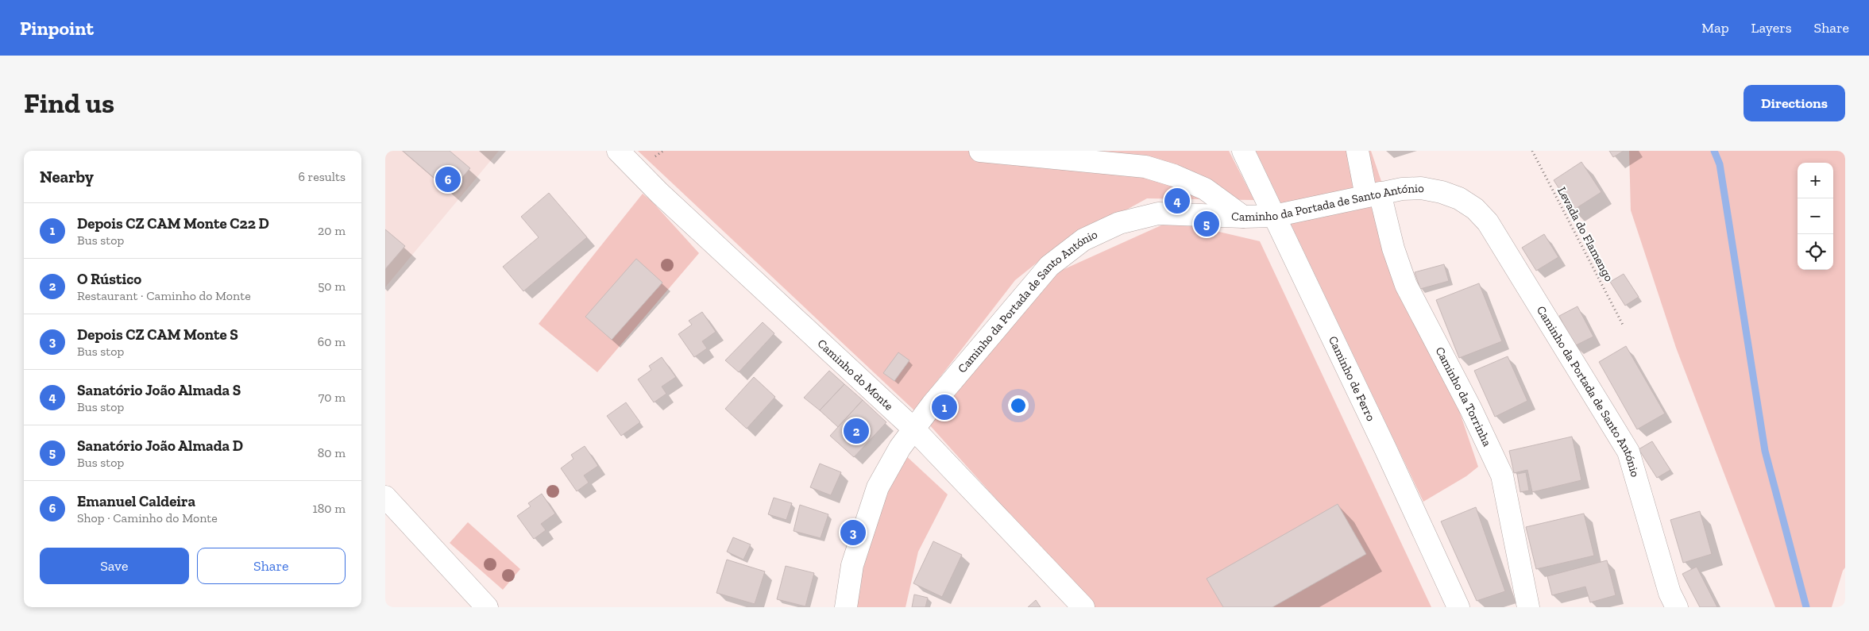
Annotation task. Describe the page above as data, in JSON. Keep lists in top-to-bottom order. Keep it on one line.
{"streets":{"street":["Caminho da Portada de Santo António","Caminho do Monte","Caminho de Ferro","Caminho da Torrinha"],"path":["Levada do Flamengo"]},"crossings":[["Caminho da Portada de Santo António","Caminho do Monte"],["Caminho da Portada de Santo António","Caminho de Ferro"],["Caminho da Portada de Santo António","Caminho da Torrinha"]],"page":{"header":"Pinpoint","nav":["Map","Layers","Share"],"buttons":["Directions",["Save","Share"]],"title":"Find us","heading":["Nearby","6 results"],"map_buttons":["+","−"],"pins":["6","4","5","1","2","3"],"list":[{"mark":"1","name":"Depois CZ CAM Monte C22 D","note":"Bus stop","value":"20 m"},{"mark":"2","name":"O Rústico","note":"Restaurant · Caminho do Monte","value":"50 m"},{"mark":"3","name":"Depois CZ CAM Monte S","note":"Bus stop","value":"60 m"},{"mark":"4","name":"Sanatório João Almada S","note":"Bus stop","value":"70 m"},{"mark":"5","name":"Sanatório João Almada D","note":"Bus stop","value":"80 m"},{"mark":"6","name":"Emanuel Caldeira","note":"Shop · Caminho do Monte","value":"180 m"}]}}
